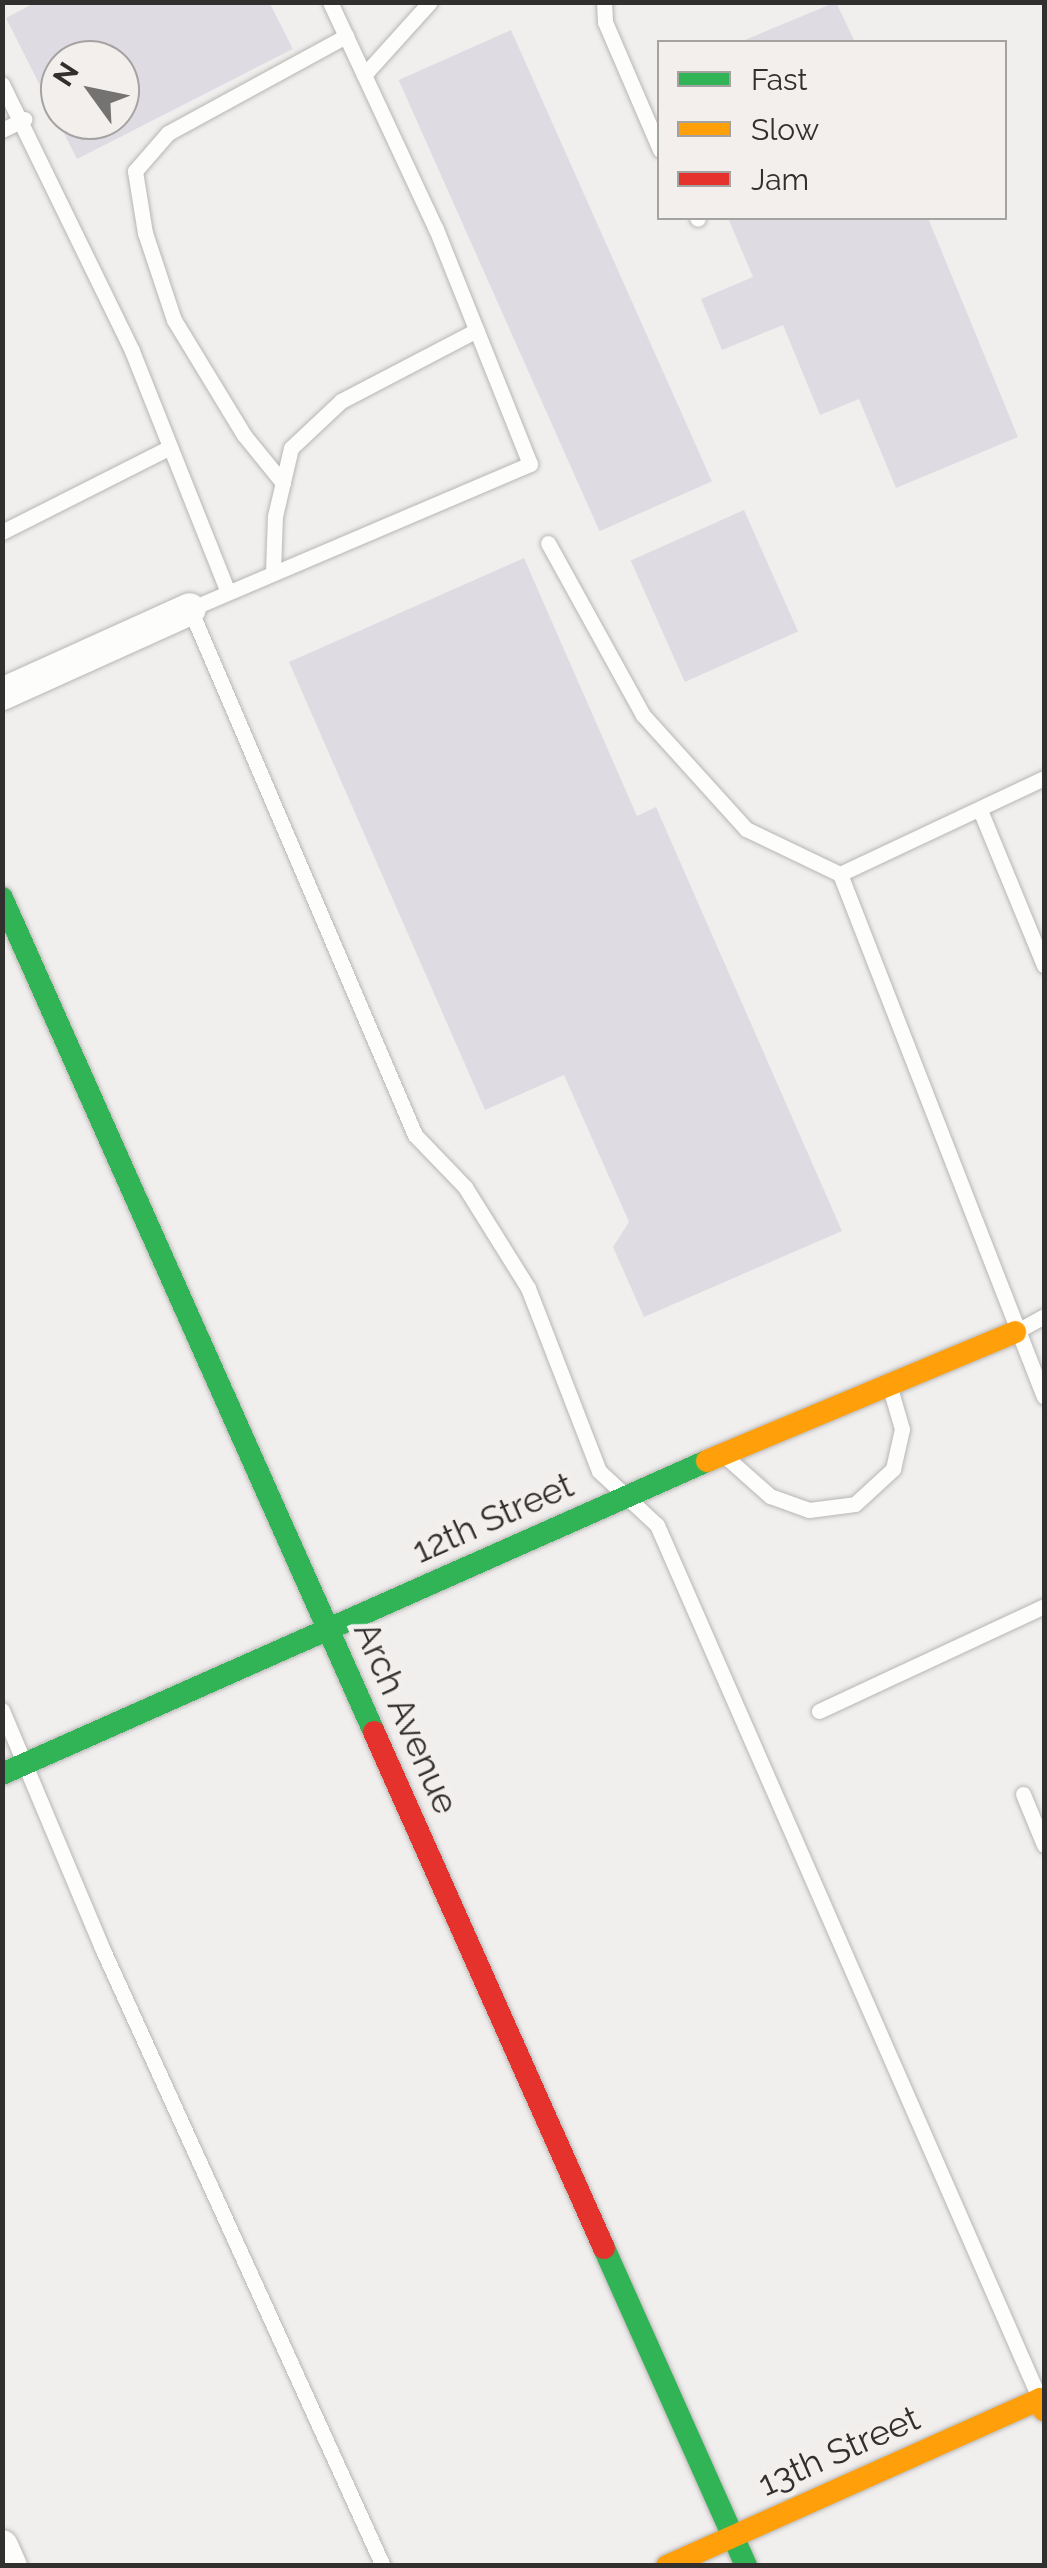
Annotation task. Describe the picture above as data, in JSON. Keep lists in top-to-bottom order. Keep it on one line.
{"streets":{"street":["12th Street","Arch Avenue","13th Street"]},"crossings":[["12th Street","Arch Avenue"],["Arch Avenue","13th Street"]],"legend":["Fast","Slow","Jam"],"north":"top left"}
